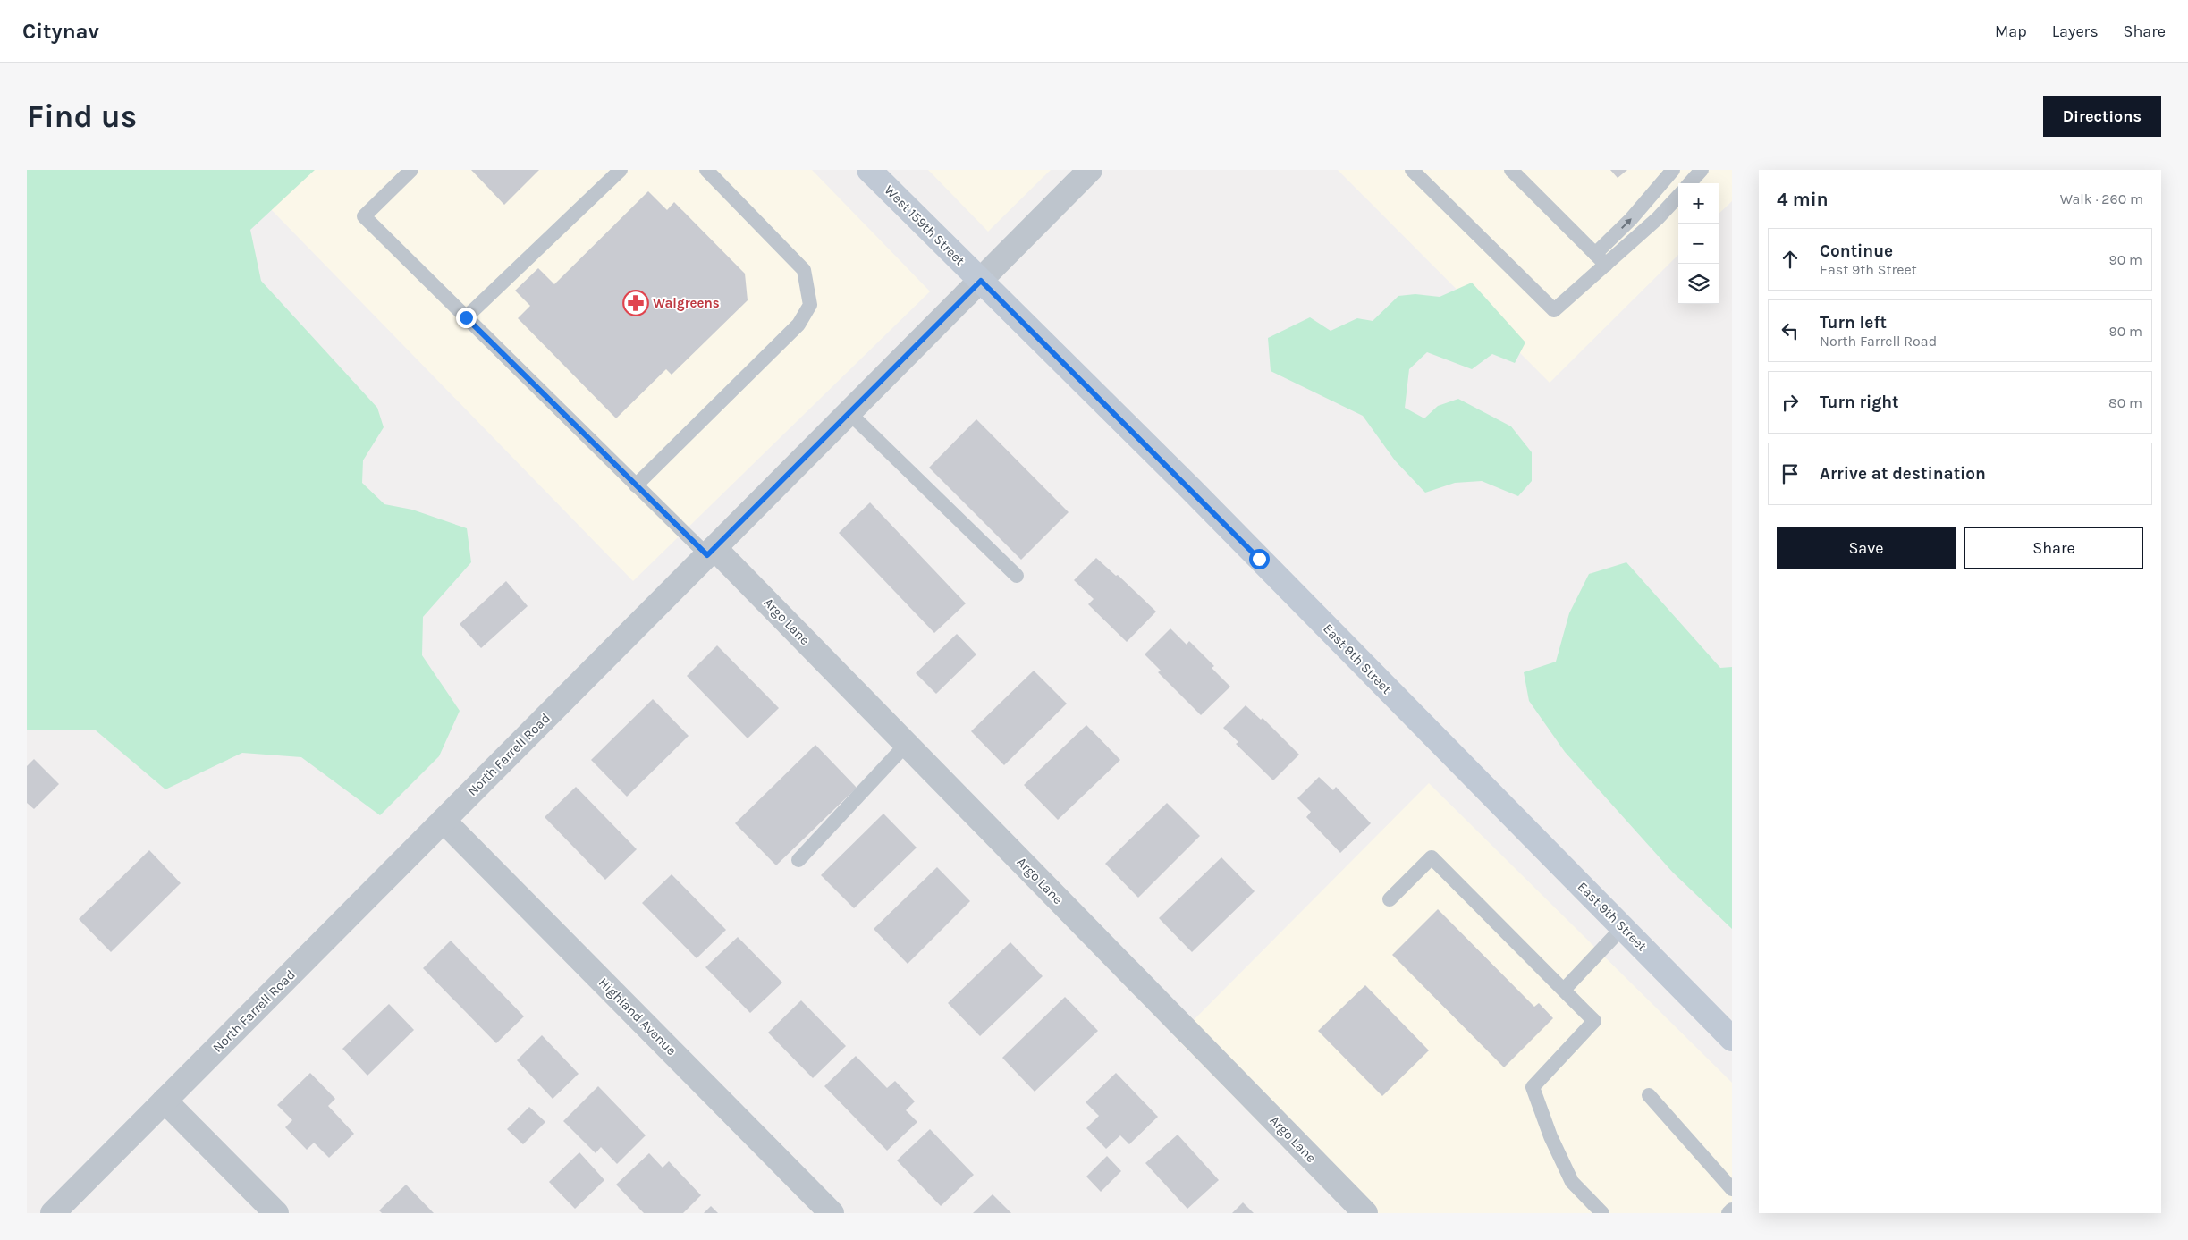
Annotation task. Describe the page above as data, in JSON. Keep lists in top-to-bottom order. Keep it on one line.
{"streets":{"main road":["West 159th Street","East 9th Street"],"street":["Argo Lane","North Farrell Road","Highland Avenue"]},"crossings":[["West 159th Street","East 9th Street"],["West 159th Street","North Farrell Road"],["Argo Lane","North Farrell Road"],["East 9th Street","North Farrell Road"],["North Farrell Road","Highland Avenue"]],"places":{"pharmacy":["Walgreens"]},"page":{"header":"Citynav","nav":["Map","Layers","Share"],"buttons":["Directions",["Save","Share"]],"title":"Find us","heading":["4 min","Walk · 260 m"],"map_buttons":["+","−"],"list":[["Continue","East 9th Street","90 m"],["Turn left","North Farrell Road","90 m"],["Turn right","80 m"],"Arrive at destination"]}}
